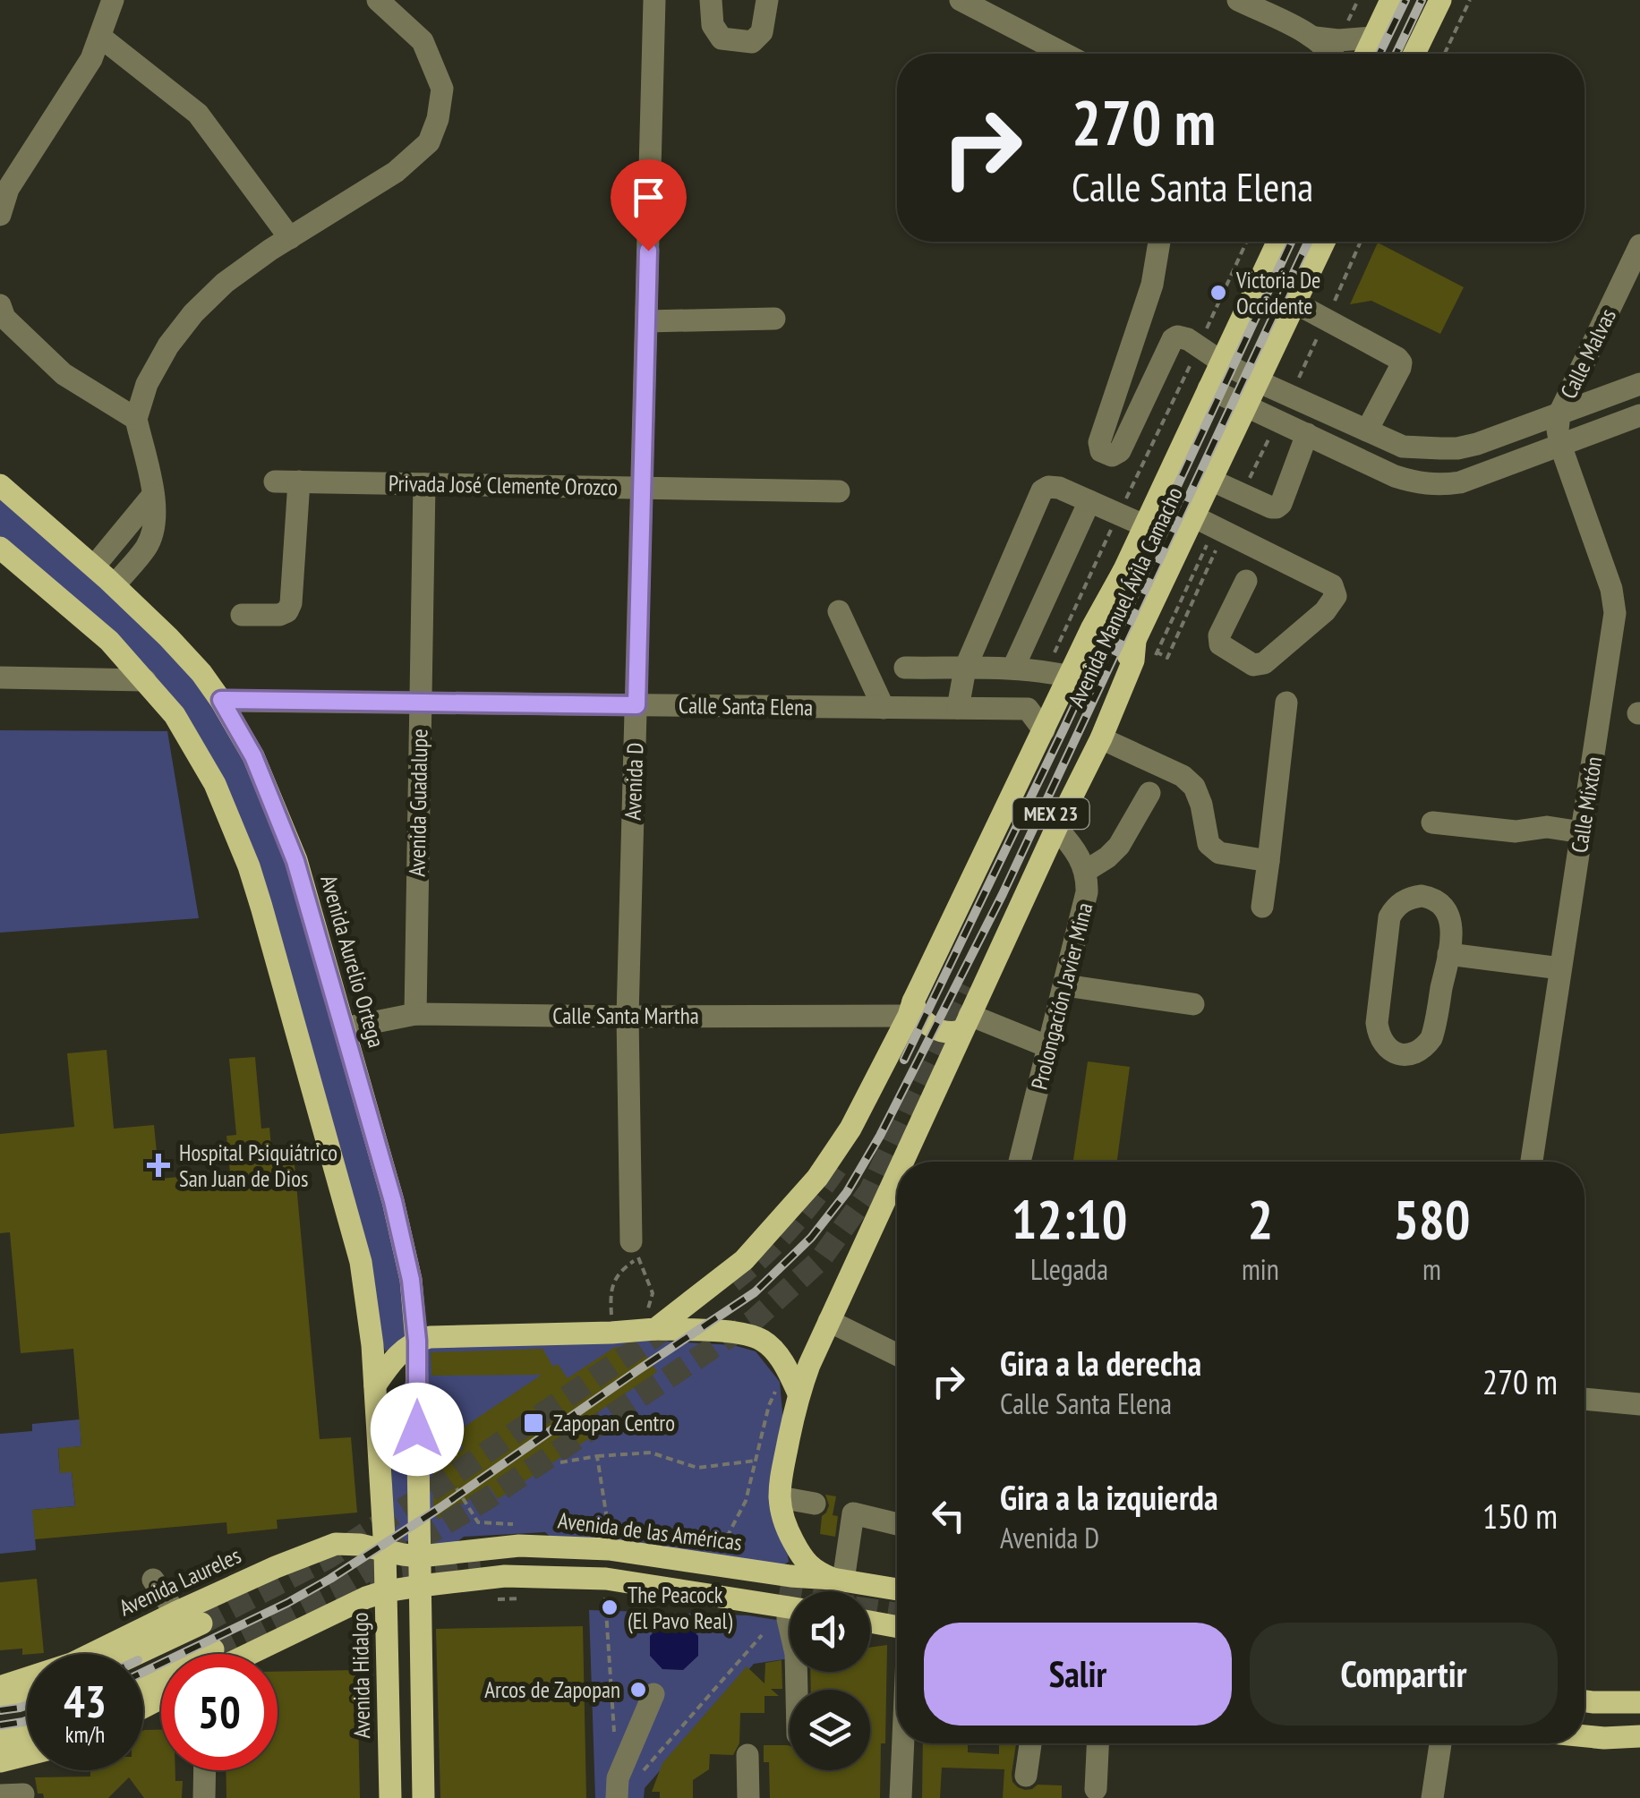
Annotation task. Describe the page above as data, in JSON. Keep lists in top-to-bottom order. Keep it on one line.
{"streets":{"main road":["Avenida Manuel Ávila Camacho","MEX 23","Avenida Aurelio Ortega","Avenida de las Américas","Avenida Laureles","Avenida Hidalgo"],"street":["Calle Malvas","Privada José Clemente Orozco","Calle Santa Elena","Avenida D","Avenida Guadalupe","Calle Mixtón","Prolongación Javier Mina","Calle Santa Martha"]},"crossings":[["Calle Malvas","Calle Mixtón"],["Privada José Clemente Orozco","Avenida D"],["Privada José Clemente Orozco","Avenida Guadalupe"],["Calle Santa Elena","Avenida D"],["Calle Santa Elena","Avenida Guadalupe"],["Calle Santa Elena","Avenida Aurelio Ortega"],["Avenida D","Calle Santa Martha"],["Avenida Guadalupe","Calle Santa Martha"],["Avenida Aurelio Ortega","Calle Santa Martha"],["Avenida Aurelio Ortega","Avenida de las Américas"],["Avenida de las Américas","Avenida Laureles"],["Avenida de las Américas","Avenida Hidalgo"],["Avenida Laureles","Avenida Hidalgo"]],"places":{"other":["Victoria De Occidente","The Peacock (El Pavo Real)","Arcos de Zapopan"],"health":["Hospital Psiquiátrico San Juan de Dios"],"transit":["Zapopan Centro"]},"page":{"turn":["270 m","Calle Santa Elena"],"eta":["12:10","Llegada","2","min","580","m"],"list":[{"name":"Gira a la derecha","note":"Calle Santa Elena","value":"270 m"},{"name":"Gira a la izquierda","note":"Avenida D","value":"150 m"}],"buttons":["Salir","Compartir"],"speed":"43 km/h","limit":"50"}}
